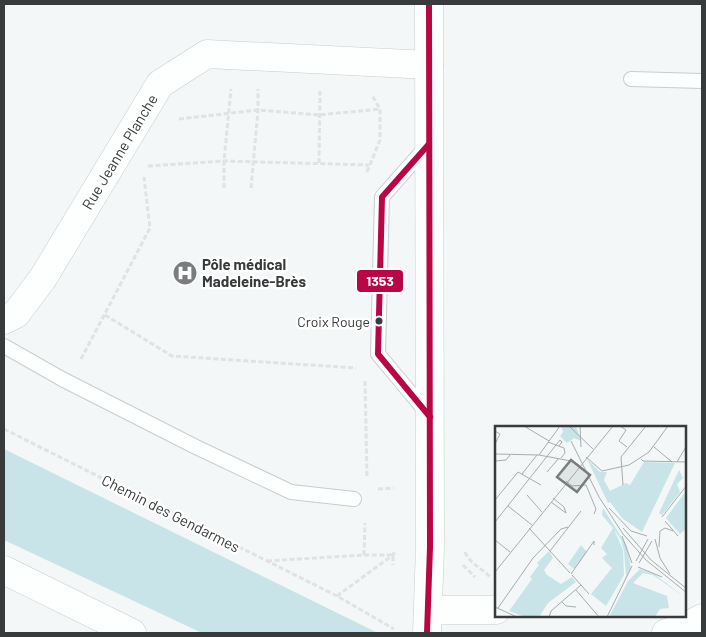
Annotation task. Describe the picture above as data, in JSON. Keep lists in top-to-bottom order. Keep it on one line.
{"streets":{"main road":["Rue Jeanne Planche"],"path":["Chemin des Gendarmes"]},"places":{"hospital":["Pôle médical Madeleine-Brès"],"other":["Croix Rouge"]},"lines":["transit line 1353"]}
